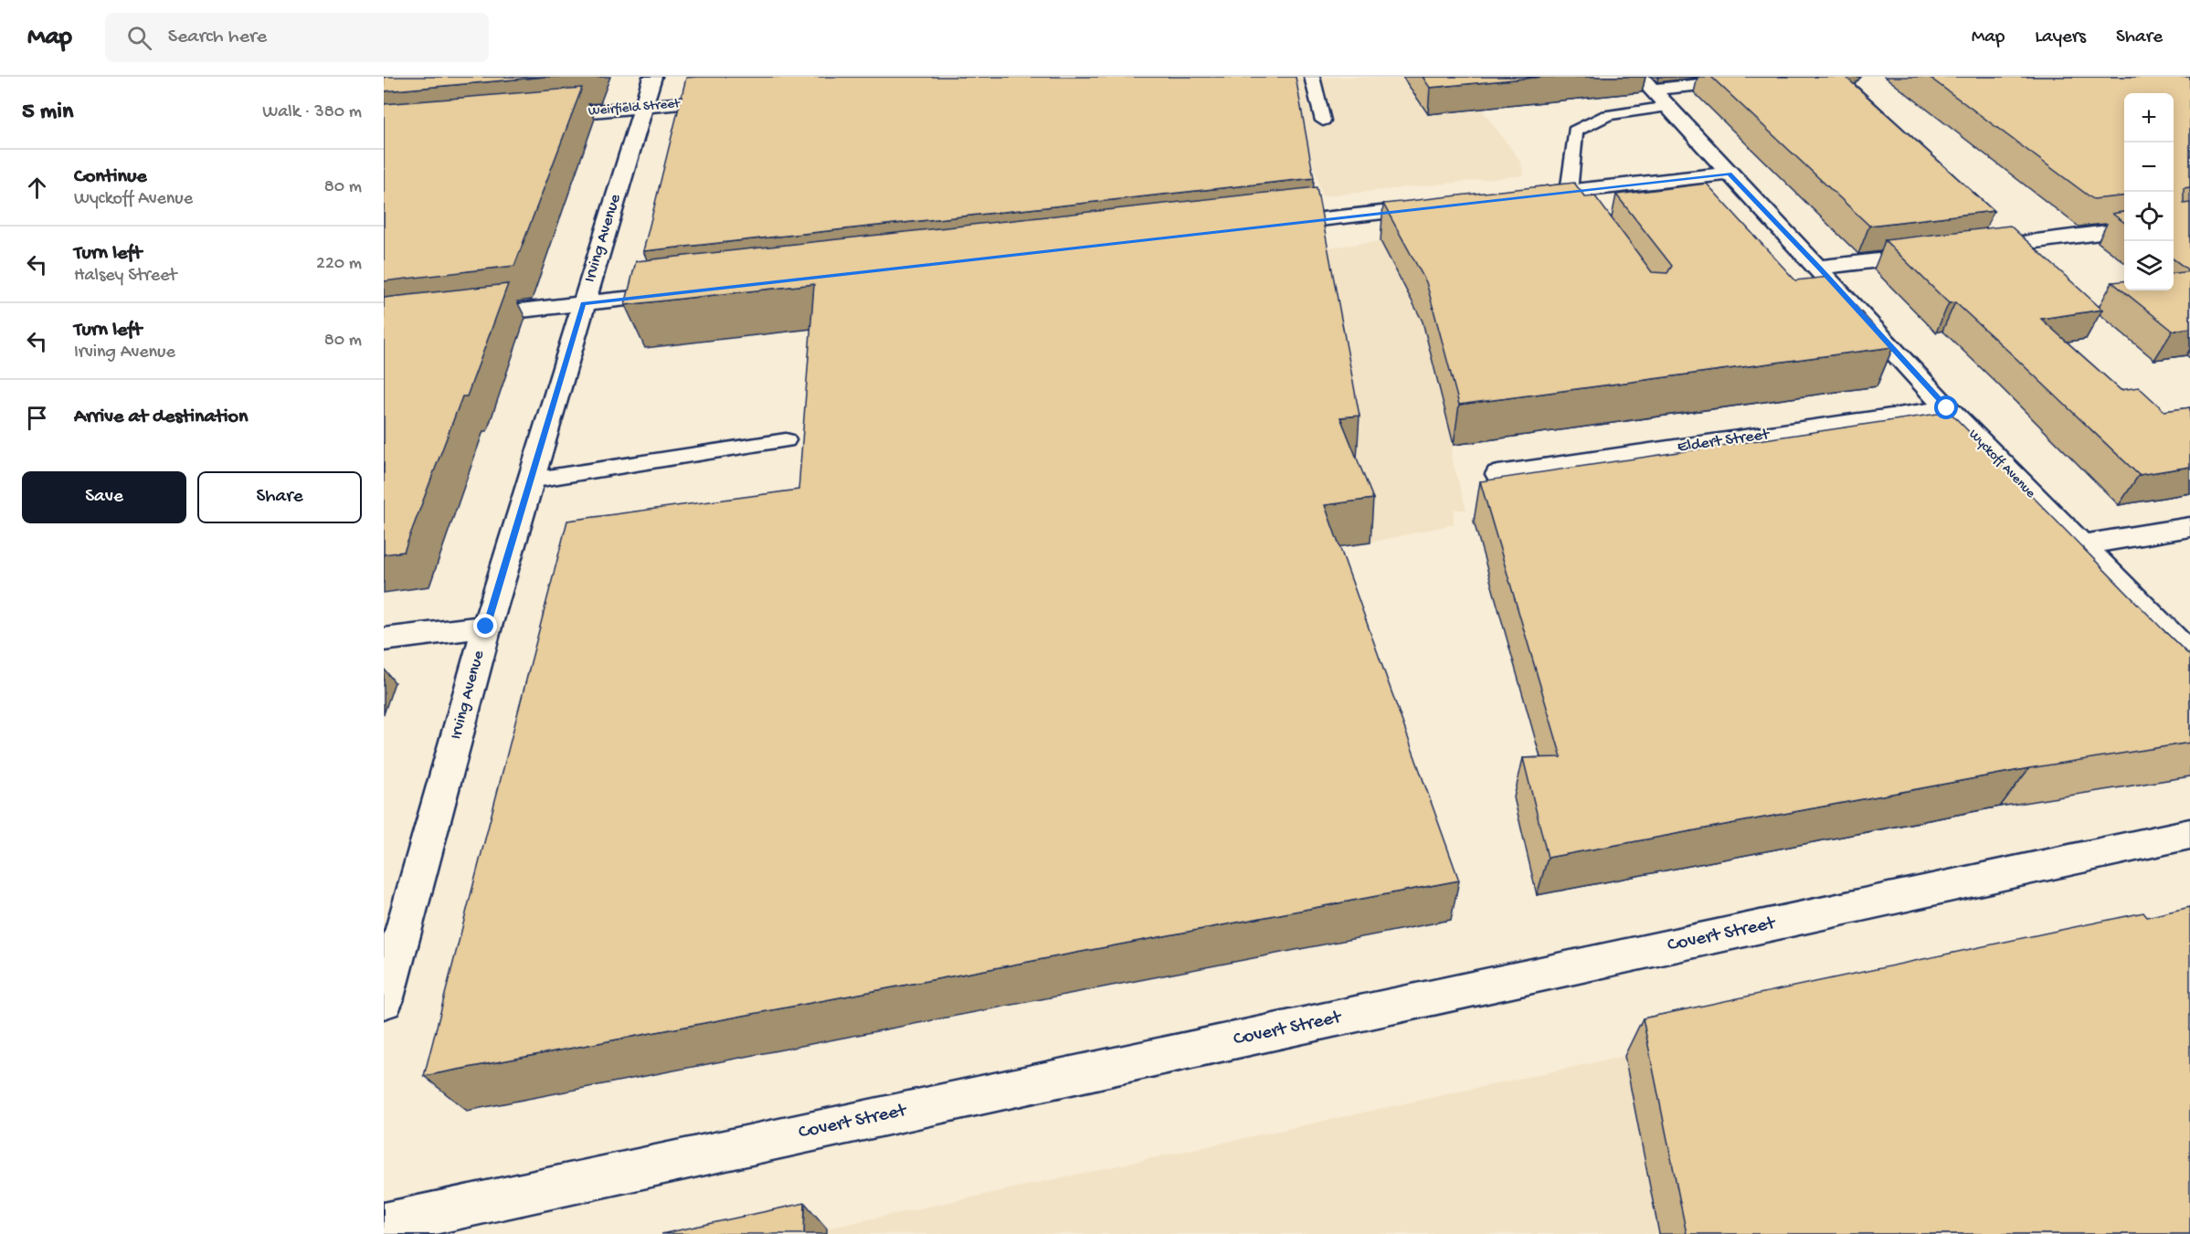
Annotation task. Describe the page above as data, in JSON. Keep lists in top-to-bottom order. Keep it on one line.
{"streets":{"street":["Weirfield Street","Irving Avenue","Eldert Street","Wyckoff Avenue","Covert Street"]},"crossings":[["Weirfield Street","Irving Avenue"],["Eldert Street","Wyckoff Avenue"]],"page":{"header":"Map","search":"Search here","nav":["Map","Layers","Share"],"heading":["5 min","Walk · 380 m"],"map_buttons":["+","−"],"list":[["Continue","Wyckoff Avenue","80 m"],["Turn left","Halsey Street","220 m"],["Turn left","Irving Avenue","80 m"],"Arrive at destination"],"buttons":["Save","Share"]}}
